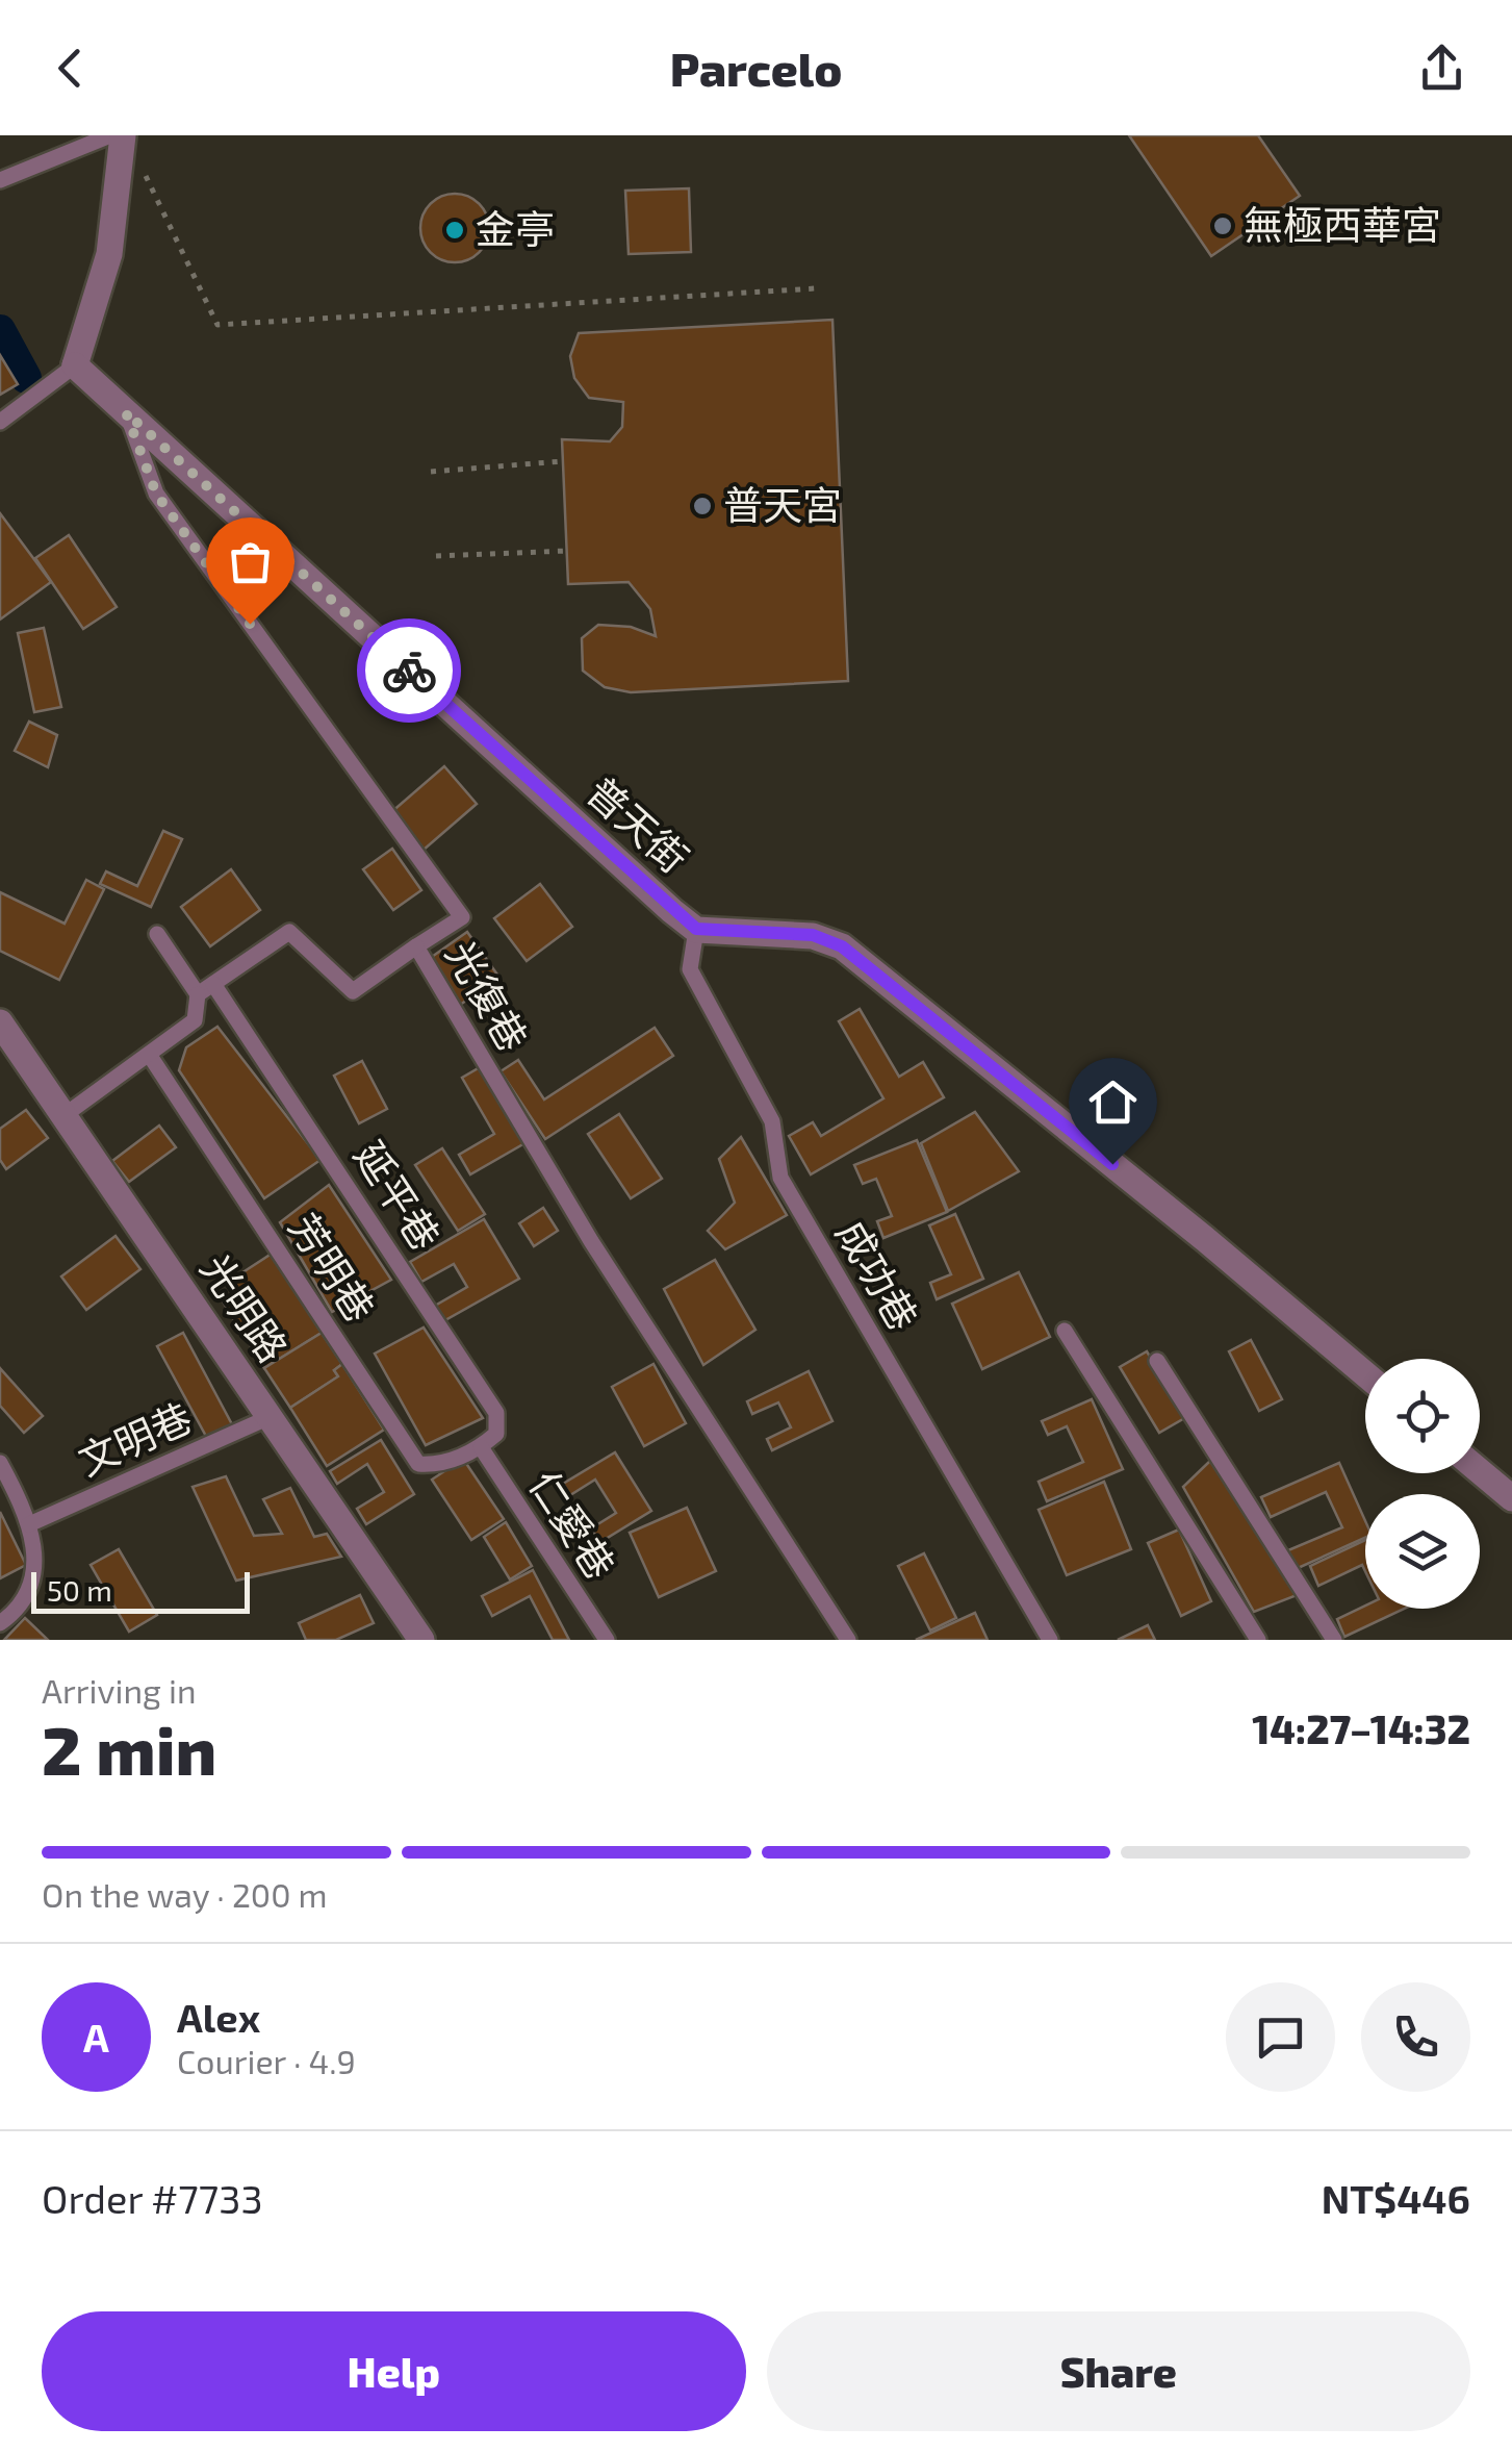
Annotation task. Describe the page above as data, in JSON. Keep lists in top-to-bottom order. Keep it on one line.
{"streets":{"street":["普天街","光明路"],"lane":["光復巷","延平巷","芳明巷","成功巷","文明巷","仁愛巷"]},"crossings":[["普天街","光復巷"],["普天街","成功巷"],["延平巷","芳明巷"],["延平巷","仁愛巷"],["芳明巷","仁愛巷"],["光明路","文明巷"]],"places":["無極西華宮","金亭","普天宮"],"scale_bar":"50 m","page":{"header":"Parcelo","scale":"50 m","heading":["2 min","Arriving in","14:27–14:32"],"panel":["Alex","Courier · 4.9","Order #7733","NT$446"],"bar":"On the way · 200 m","round":"A","buttons":["Help","Share"]}}
